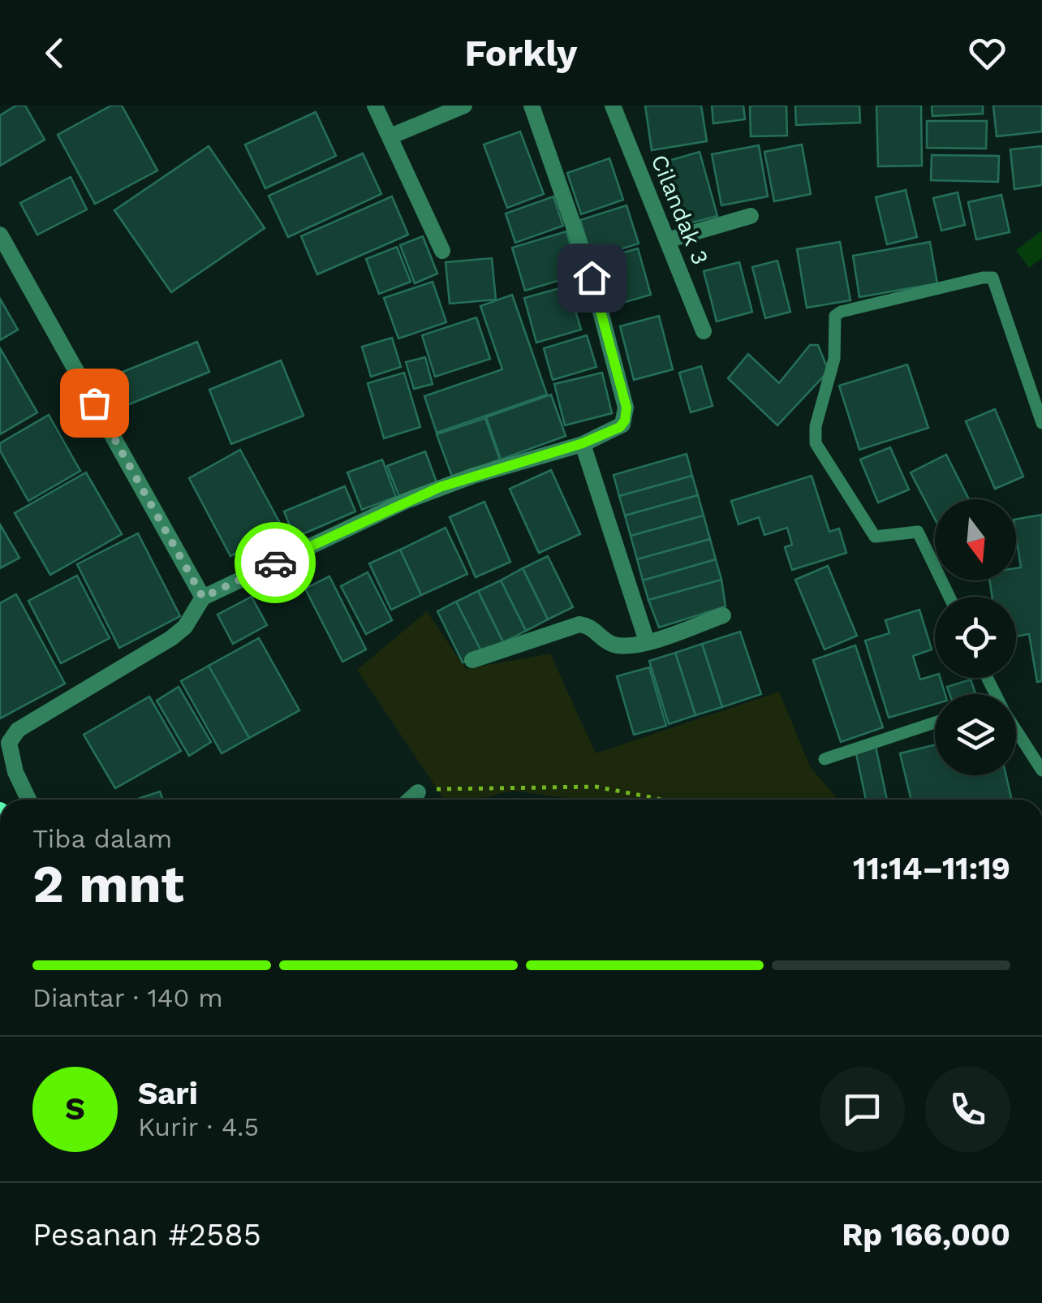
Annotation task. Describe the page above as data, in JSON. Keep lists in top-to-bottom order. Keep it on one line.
{"streets":{"street":["Cilandak 3"]},"north":"bottom","page":{"header":"Forkly","heading":["2 mnt","Tiba dalam","11:14–11:19"],"panel":["Sari","Kurir · 4.5","Pesanan #2585","Rp 166,000"],"bar":"Diantar · 140 m","round":"S"}}
